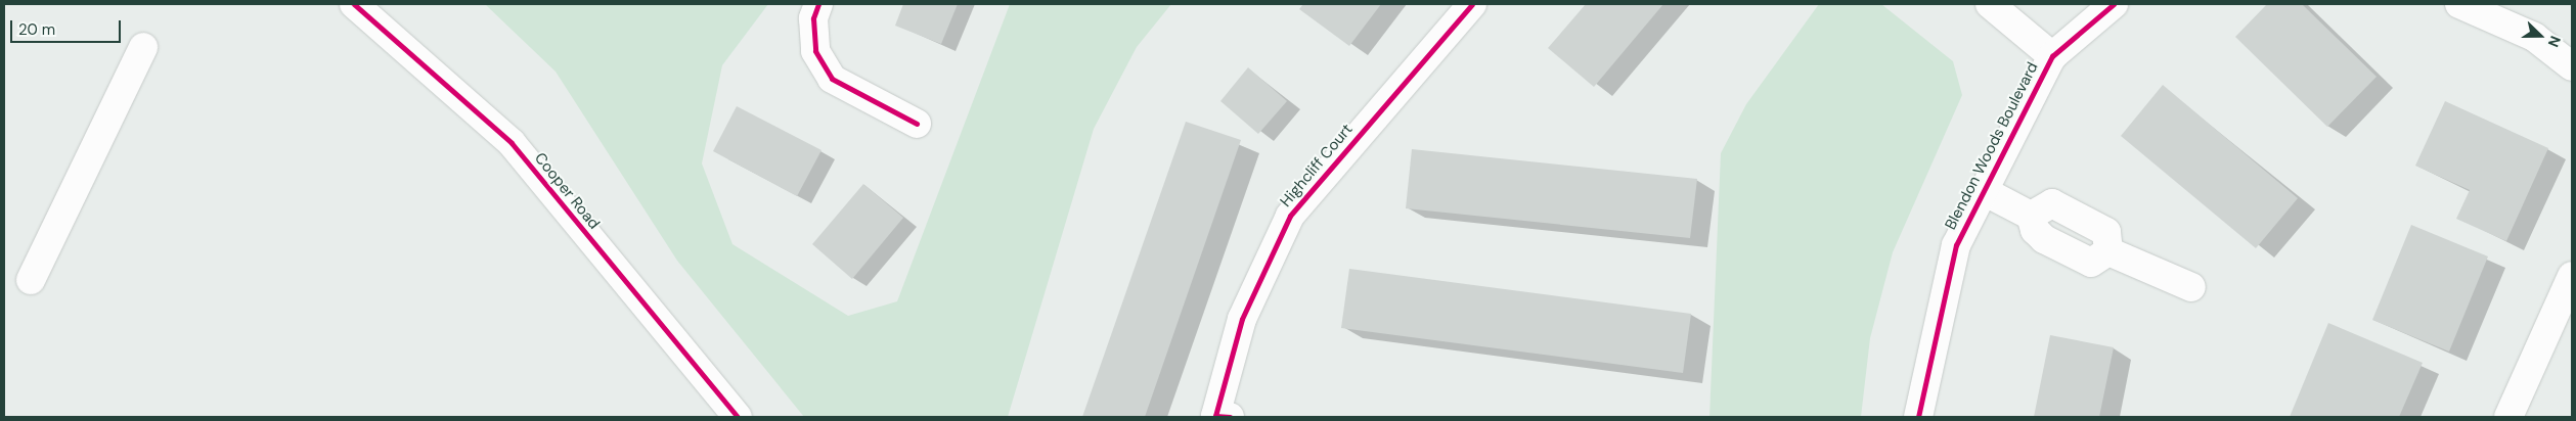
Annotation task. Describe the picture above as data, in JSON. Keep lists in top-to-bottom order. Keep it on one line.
{"streets":{"street":["Blendon Woods Boulevard","Highcliff Court","Cooper Road"]},"scale_bar":"20 m","north":"right"}
